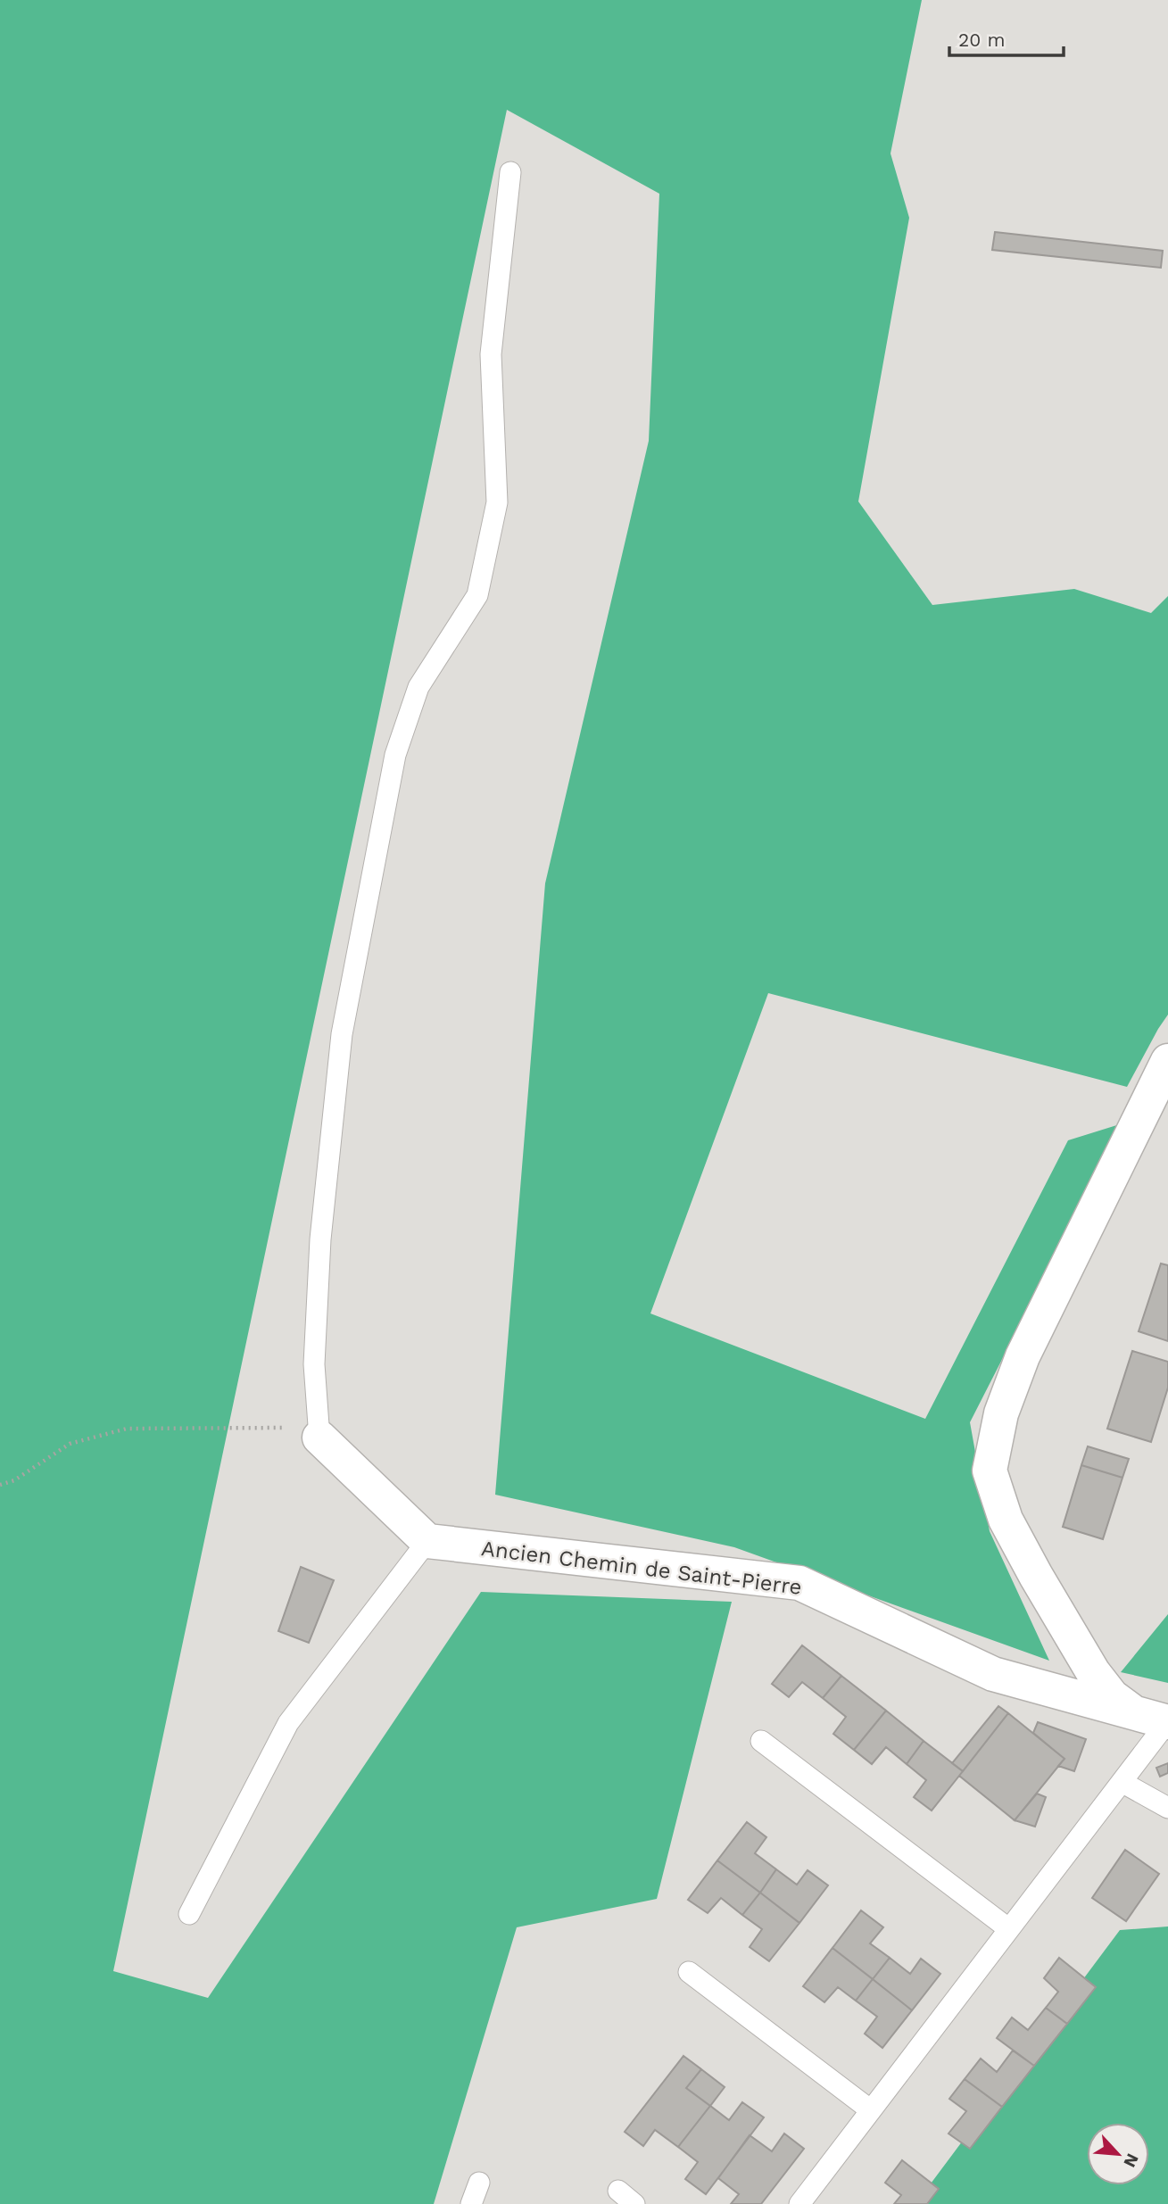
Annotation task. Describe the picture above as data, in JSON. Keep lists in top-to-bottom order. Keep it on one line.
{"streets":{"street":["Ancien Chemin de Saint-Pierre"]},"scale_bar":"20 m","north":"bottom right"}
